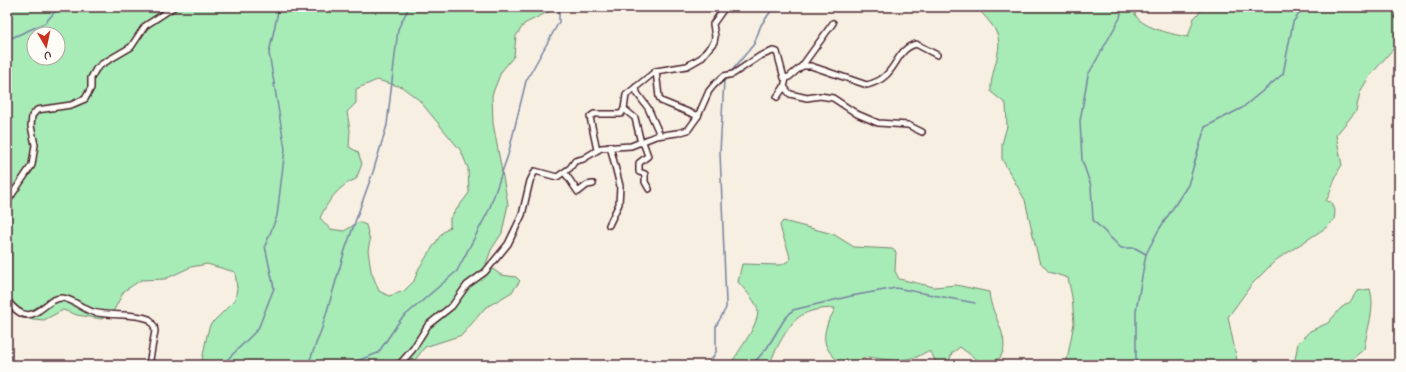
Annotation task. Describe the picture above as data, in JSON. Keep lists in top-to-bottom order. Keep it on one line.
{"north":"bottom"}
